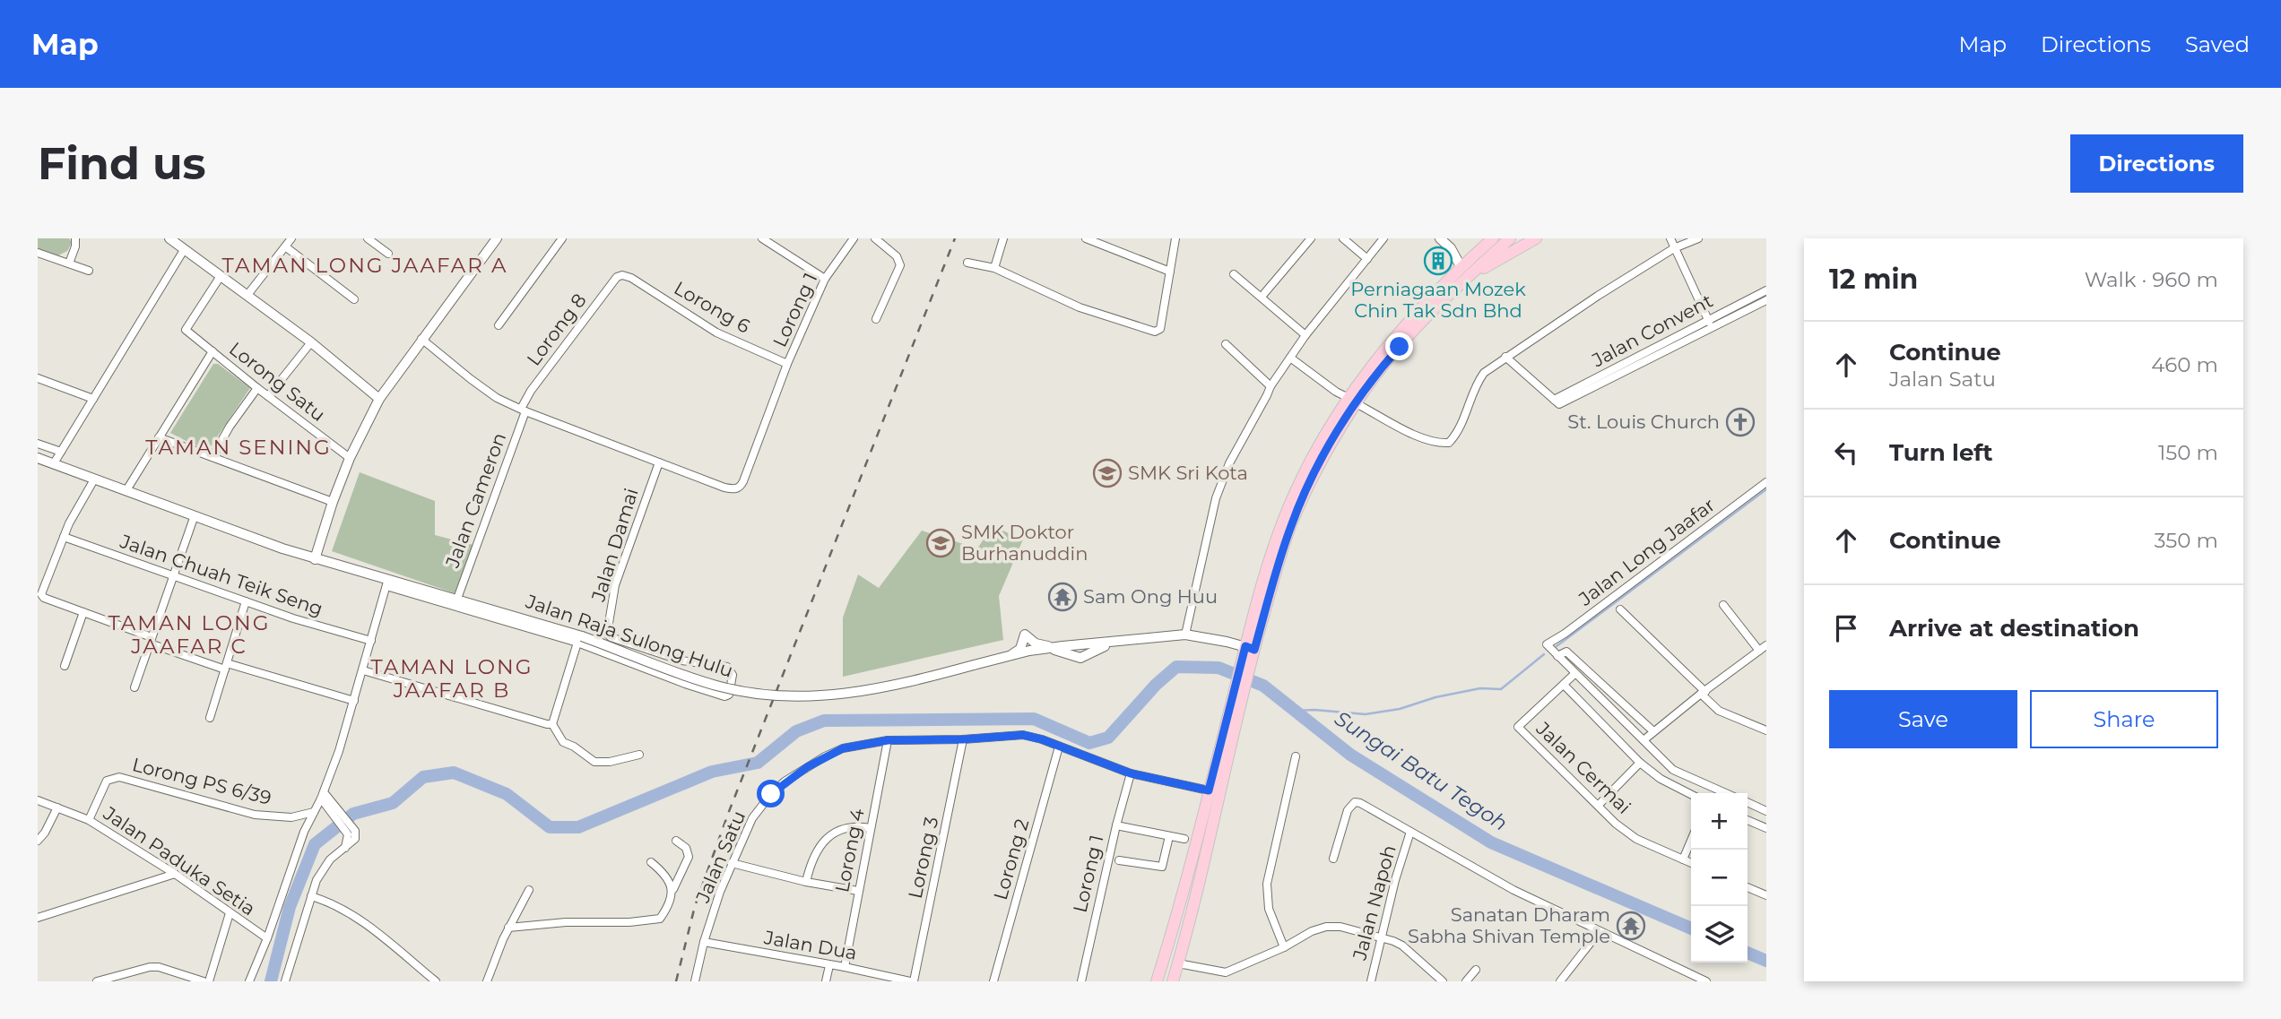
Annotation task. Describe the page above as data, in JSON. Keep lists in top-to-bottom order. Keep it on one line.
{"streets":{"street":["Lorong 6","Lorong 1","Lorong 8","Jalan Convent","Lorong Satu","Jalan Cameron","Jalan Damai","Jalan Long Jaafar","Jalan Chuah Teik Seng","Jalan Raja Sulong Hulu","Jalan Cermai","Lorong PS 6/39","Lorong 4","Jalan Satu","Lorong 3","Lorong 2","Jalan Paduka Setia","Jalan Napoh","Jalan Dua"]},"crossings":[["Lorong 6","Lorong 1"],["Lorong 6","Lorong 8"],["Lorong 1","Jalan Damai"],["Lorong 1","Jalan Satu"],["Lorong 8","Jalan Cameron"],["Jalan Cameron","Jalan Raja Sulong Hulu"],["Jalan Damai","Jalan Raja Sulong Hulu"],["Lorong PS 6/39","Jalan Paduka Setia"],["Lorong 4","Jalan Satu"],["Lorong 4","Jalan Dua"],["Jalan Satu","Lorong 3"],["Jalan Satu","Lorong 2"],["Jalan Satu","Jalan Dua"],["Lorong 3","Jalan Dua"]],"districts":["TAMAN LONG JAAFAR A","TAMAN SENING","TAMAN LONG JAAFAR C","TAMAN LONG JAAFAR B"],"water":["Sungai Batu Tegoh"],"places":{"building":["Perniagaan Mozek Chin Tak Sdn Bhd"],"church":["St. Louis Church"],"school or university":["SMK Sri Kota","SMK Doktor Burhanuddin"],"temple":["Sam Ong Huu","Sanatan Dharam Sabha Shivan Temple"]},"page":{"header":"Map","nav":["Map","Directions","Saved"],"buttons":["Directions",["Save","Share"]],"title":"Find us","heading":["12 min","Walk · 960 m"],"list":[["Continue","Jalan Satu","460 m"],["Turn left","150 m"],["Continue","350 m"],"Arrive at destination"],"map_buttons":["+","−"]}}
